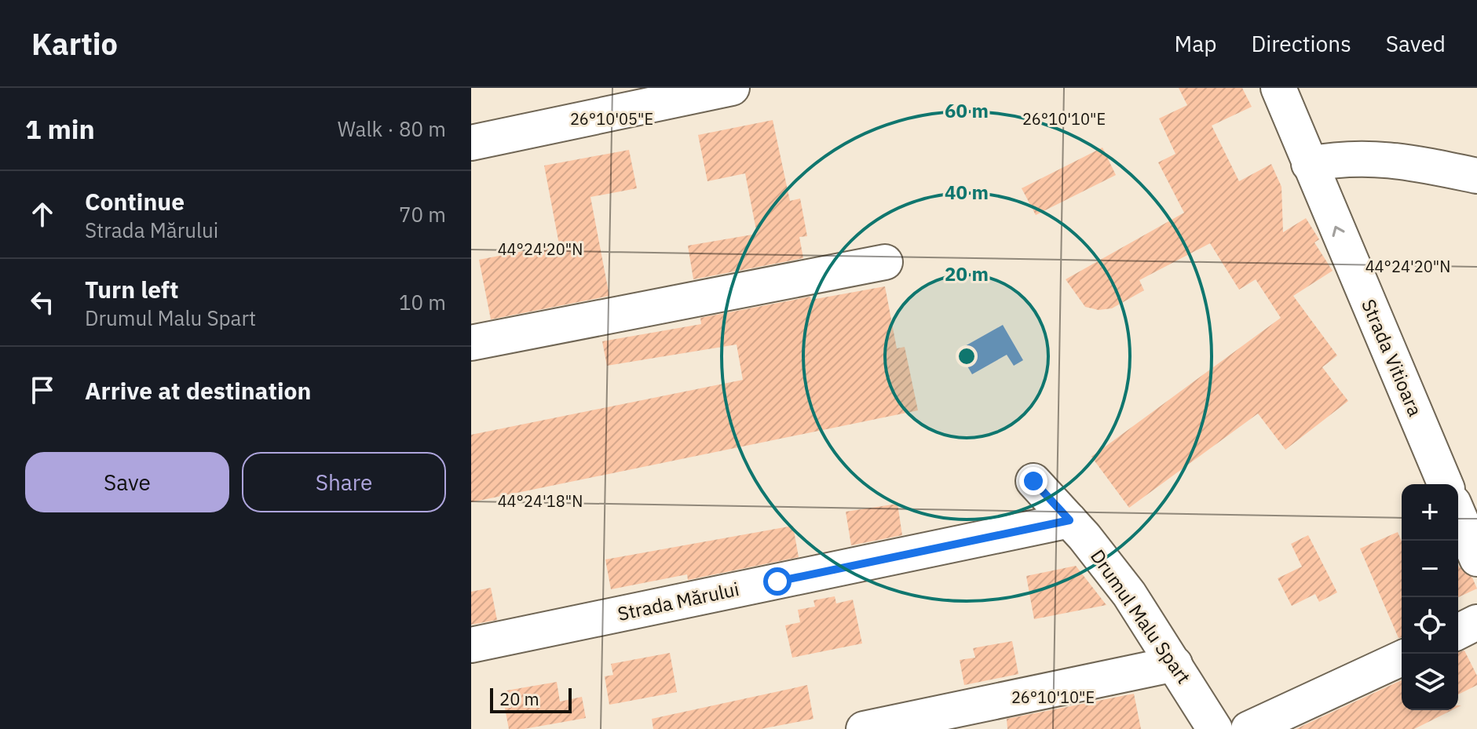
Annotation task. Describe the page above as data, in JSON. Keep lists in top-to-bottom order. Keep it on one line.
{"streets":{"street":["Strada Vitioara","Strada Mărului","Drumul Malu Spart"]},"crossings":[["Strada Mărului","Drumul Malu Spart"]],"one_way":["Strada Vitioara"],"scale_bar":"20 m","page":{"header":"Kartio","nav":["Map","Directions","Saved"],"heading":["1 min","Walk · 80 m"],"list":[["Continue","Strada Mărului","70 m"],["Turn left","Drumul Malu Spart","10 m"],"Arrive at destination"],"buttons":["Save","Share"],"map_buttons":["+","−"],"scale":"20 m"},"coordinates":["26°10'05\"E","26°10'10\"E","44°24'20\"N","44°24'18\"N"],"rings":["60 m","40 m","20 m"]}
